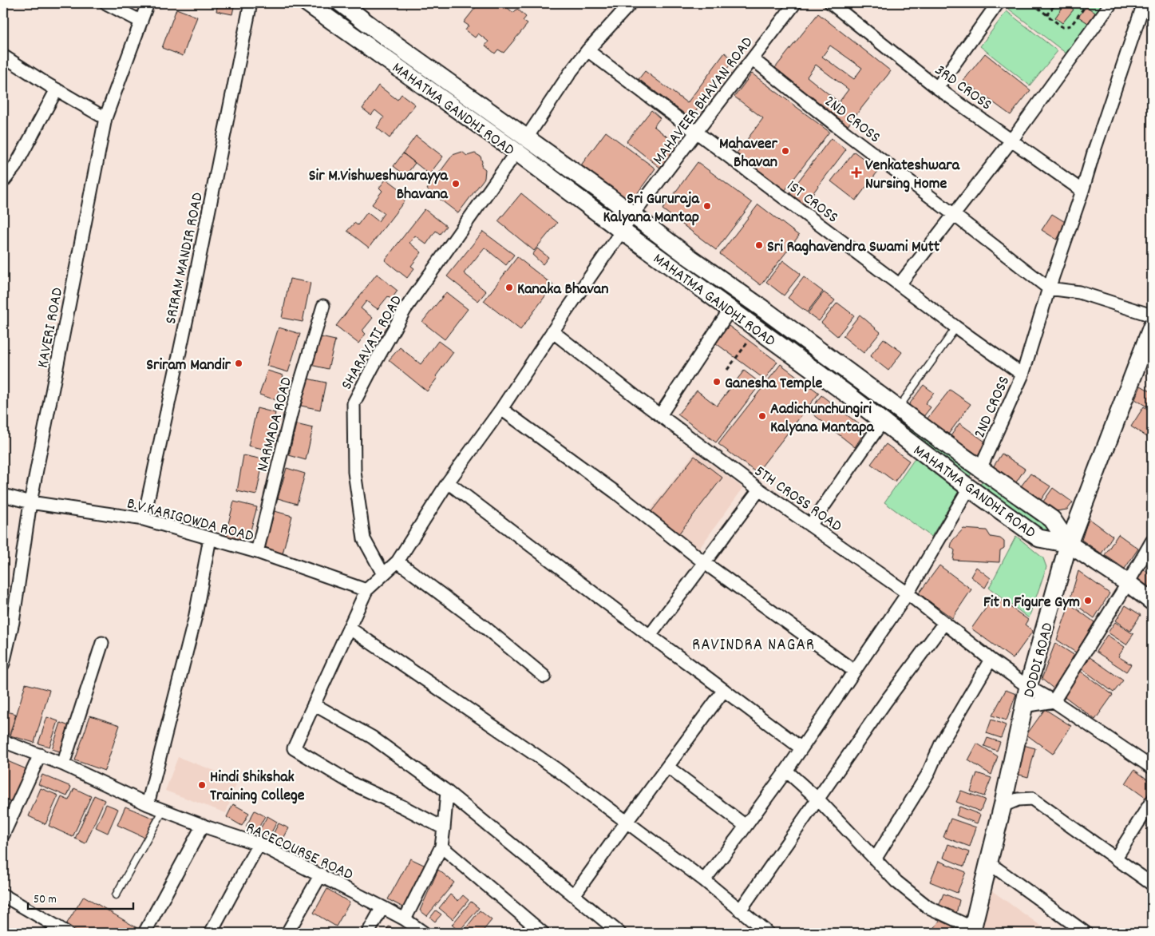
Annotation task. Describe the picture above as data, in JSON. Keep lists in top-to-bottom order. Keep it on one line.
{"streets":{"street":["3RD CROSS","MAHAVEER BHAVAN ROAD","MAHATMA GANDHI ROAD","2ND CROSS","1ST CROSS","SRIRAM MANDIR ROAD","KAVERI ROAD","SHARAVATI ROAD","NARMADA ROAD","5TH CROSS ROAD","B.V.KARIGOWDA ROAD","DODDI ROAD","RACECOURSE ROAD"]},"crossings":[["3RD CROSS","2ND CROSS"],["MAHAVEER BHAVAN ROAD","MAHATMA GANDHI ROAD"],["MAHAVEER BHAVAN ROAD","2ND CROSS"],["MAHAVEER BHAVAN ROAD","1ST CROSS"],["MAHAVEER BHAVAN ROAD","SHARAVATI ROAD"],["MAHAVEER BHAVAN ROAD","5TH CROSS ROAD"],["MAHAVEER BHAVAN ROAD","B.V.KARIGOWDA ROAD"],["MAHATMA GANDHI ROAD","2ND CROSS"],["MAHATMA GANDHI ROAD","SHARAVATI ROAD"],["MAHATMA GANDHI ROAD","DODDI ROAD"],["2ND CROSS","1ST CROSS"],["SRIRAM MANDIR ROAD","B.V.KARIGOWDA ROAD"],["KAVERI ROAD","B.V.KARIGOWDA ROAD"],["NARMADA ROAD","B.V.KARIGOWDA ROAD"],["5TH CROSS ROAD","DODDI ROAD"]],"districts":["RAVINDRA NAGAR"],"places":{"other":["Mahaveer Bhavan","Sir M.Vishweshwarayya Bhavana","Sri Gururaja Kalyana Mantap","Sri Raghavendra Swami Mutt","Kanaka Bhavan","Sriram Mandir","Ganesha Temple","Aadichunchungiri Kalyana Mantapa","Fit n Figure Gym","Hindi Shikshak Training College"],"health":["Venkateshwara Nursing Home"]},"scale_bar":"50 m"}
